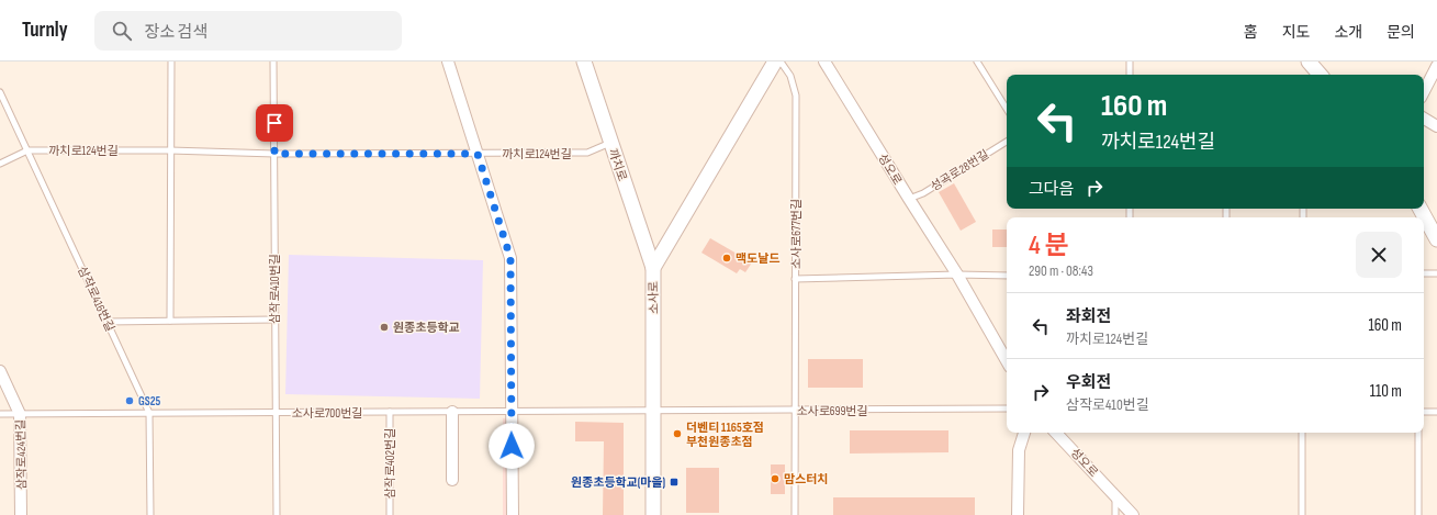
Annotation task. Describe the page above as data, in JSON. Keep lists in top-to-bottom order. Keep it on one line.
{"streets":{"street":["까치로","성오로","소사로","삼작로424번길"],"lane":["까치로124번길","성곡로28번길","소사로677번길","삼작로410번길","삼작로416번길","소사로699번길","소사로700번길","삼작로402번길"]},"crossings":[["까치로124번길","까치로"],["까치로124번길","삼작로410번길"],["까치로124번길","삼작로416번길"],["까치로","소사로"],["성오로","성곡로28번길"],["소사로677번길","소사로699번길"],["삼작로410번길","소사로700번길"],["소사로","소사로699번길"],["소사로","소사로700번길"],["삼작로416번길","소사로700번길"],["소사로699번길","소사로700번길"],["소사로700번길","삼작로424번길"],["소사로700번길","삼작로402번길"]],"places":{"other":["맥도날드","원종초등학교","GS25","더벤티 1165호점 부천원종초점","맘스터치"],"transit":["원종초등학교(마을)"]},"page":{"header":"Turnly","search":"장소 검색","nav":["홈","지도","소개","문의"],"turn":["160 m","까치로124번길"],"then":"그다음","heading":["4 분","290 m · 08:43"],"list":[{"name":"좌회전","note":"까치로124번길","value":"160 m"},{"name":"우회전","note":"삼작로410번길","value":"110 m"}]}}
